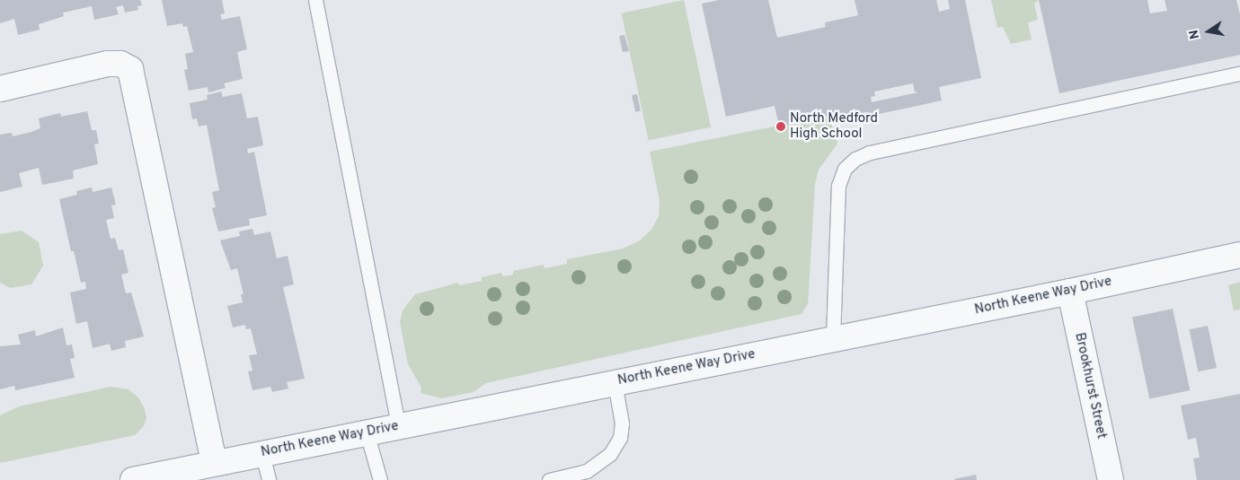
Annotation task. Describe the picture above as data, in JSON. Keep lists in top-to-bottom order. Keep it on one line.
{"streets":{"street":["North Keene Way Drive","Brookhurst Street"]},"crossings":[["North Keene Way Drive","Brookhurst Street"]],"places":["North Medford High School"],"north":"left"}
